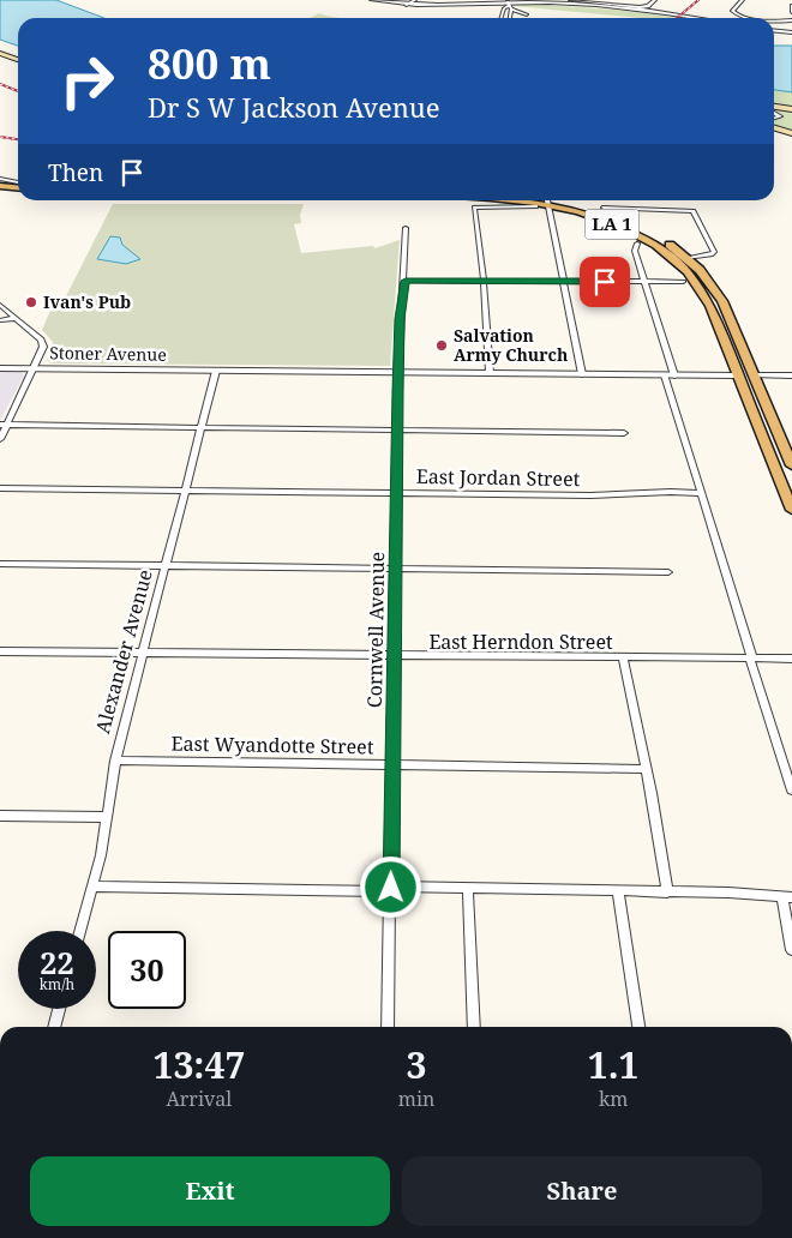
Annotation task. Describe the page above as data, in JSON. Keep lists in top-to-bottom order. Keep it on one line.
{"streets":{"main road":["LA 1"],"street":["Stoner Avenue","East Jordan Street","Cornwell Avenue","East Herndon Street","Alexander Avenue","East Wyandotte Street"]},"crossings":[["LA 1","Stoner Avenue"],["Stoner Avenue","Cornwell Avenue"],["Stoner Avenue","Alexander Avenue"],["East Jordan Street","Cornwell Avenue"],["East Jordan Street","Alexander Avenue"],["Cornwell Avenue","East Herndon Street"],["Cornwell Avenue","East Wyandotte Street"],["East Herndon Street","Alexander Avenue"],["Alexander Avenue","East Wyandotte Street"]],"places":["Ivan's Pub","Salvation Army Church"],"page":{"turn":["800 m","Dr S W Jackson Avenue"],"then":"Then","speed":"22 km/h","limit":"30","eta":["13:47","Arrival","3","min","1.1","km"],"buttons":["Exit","Share"]}}
